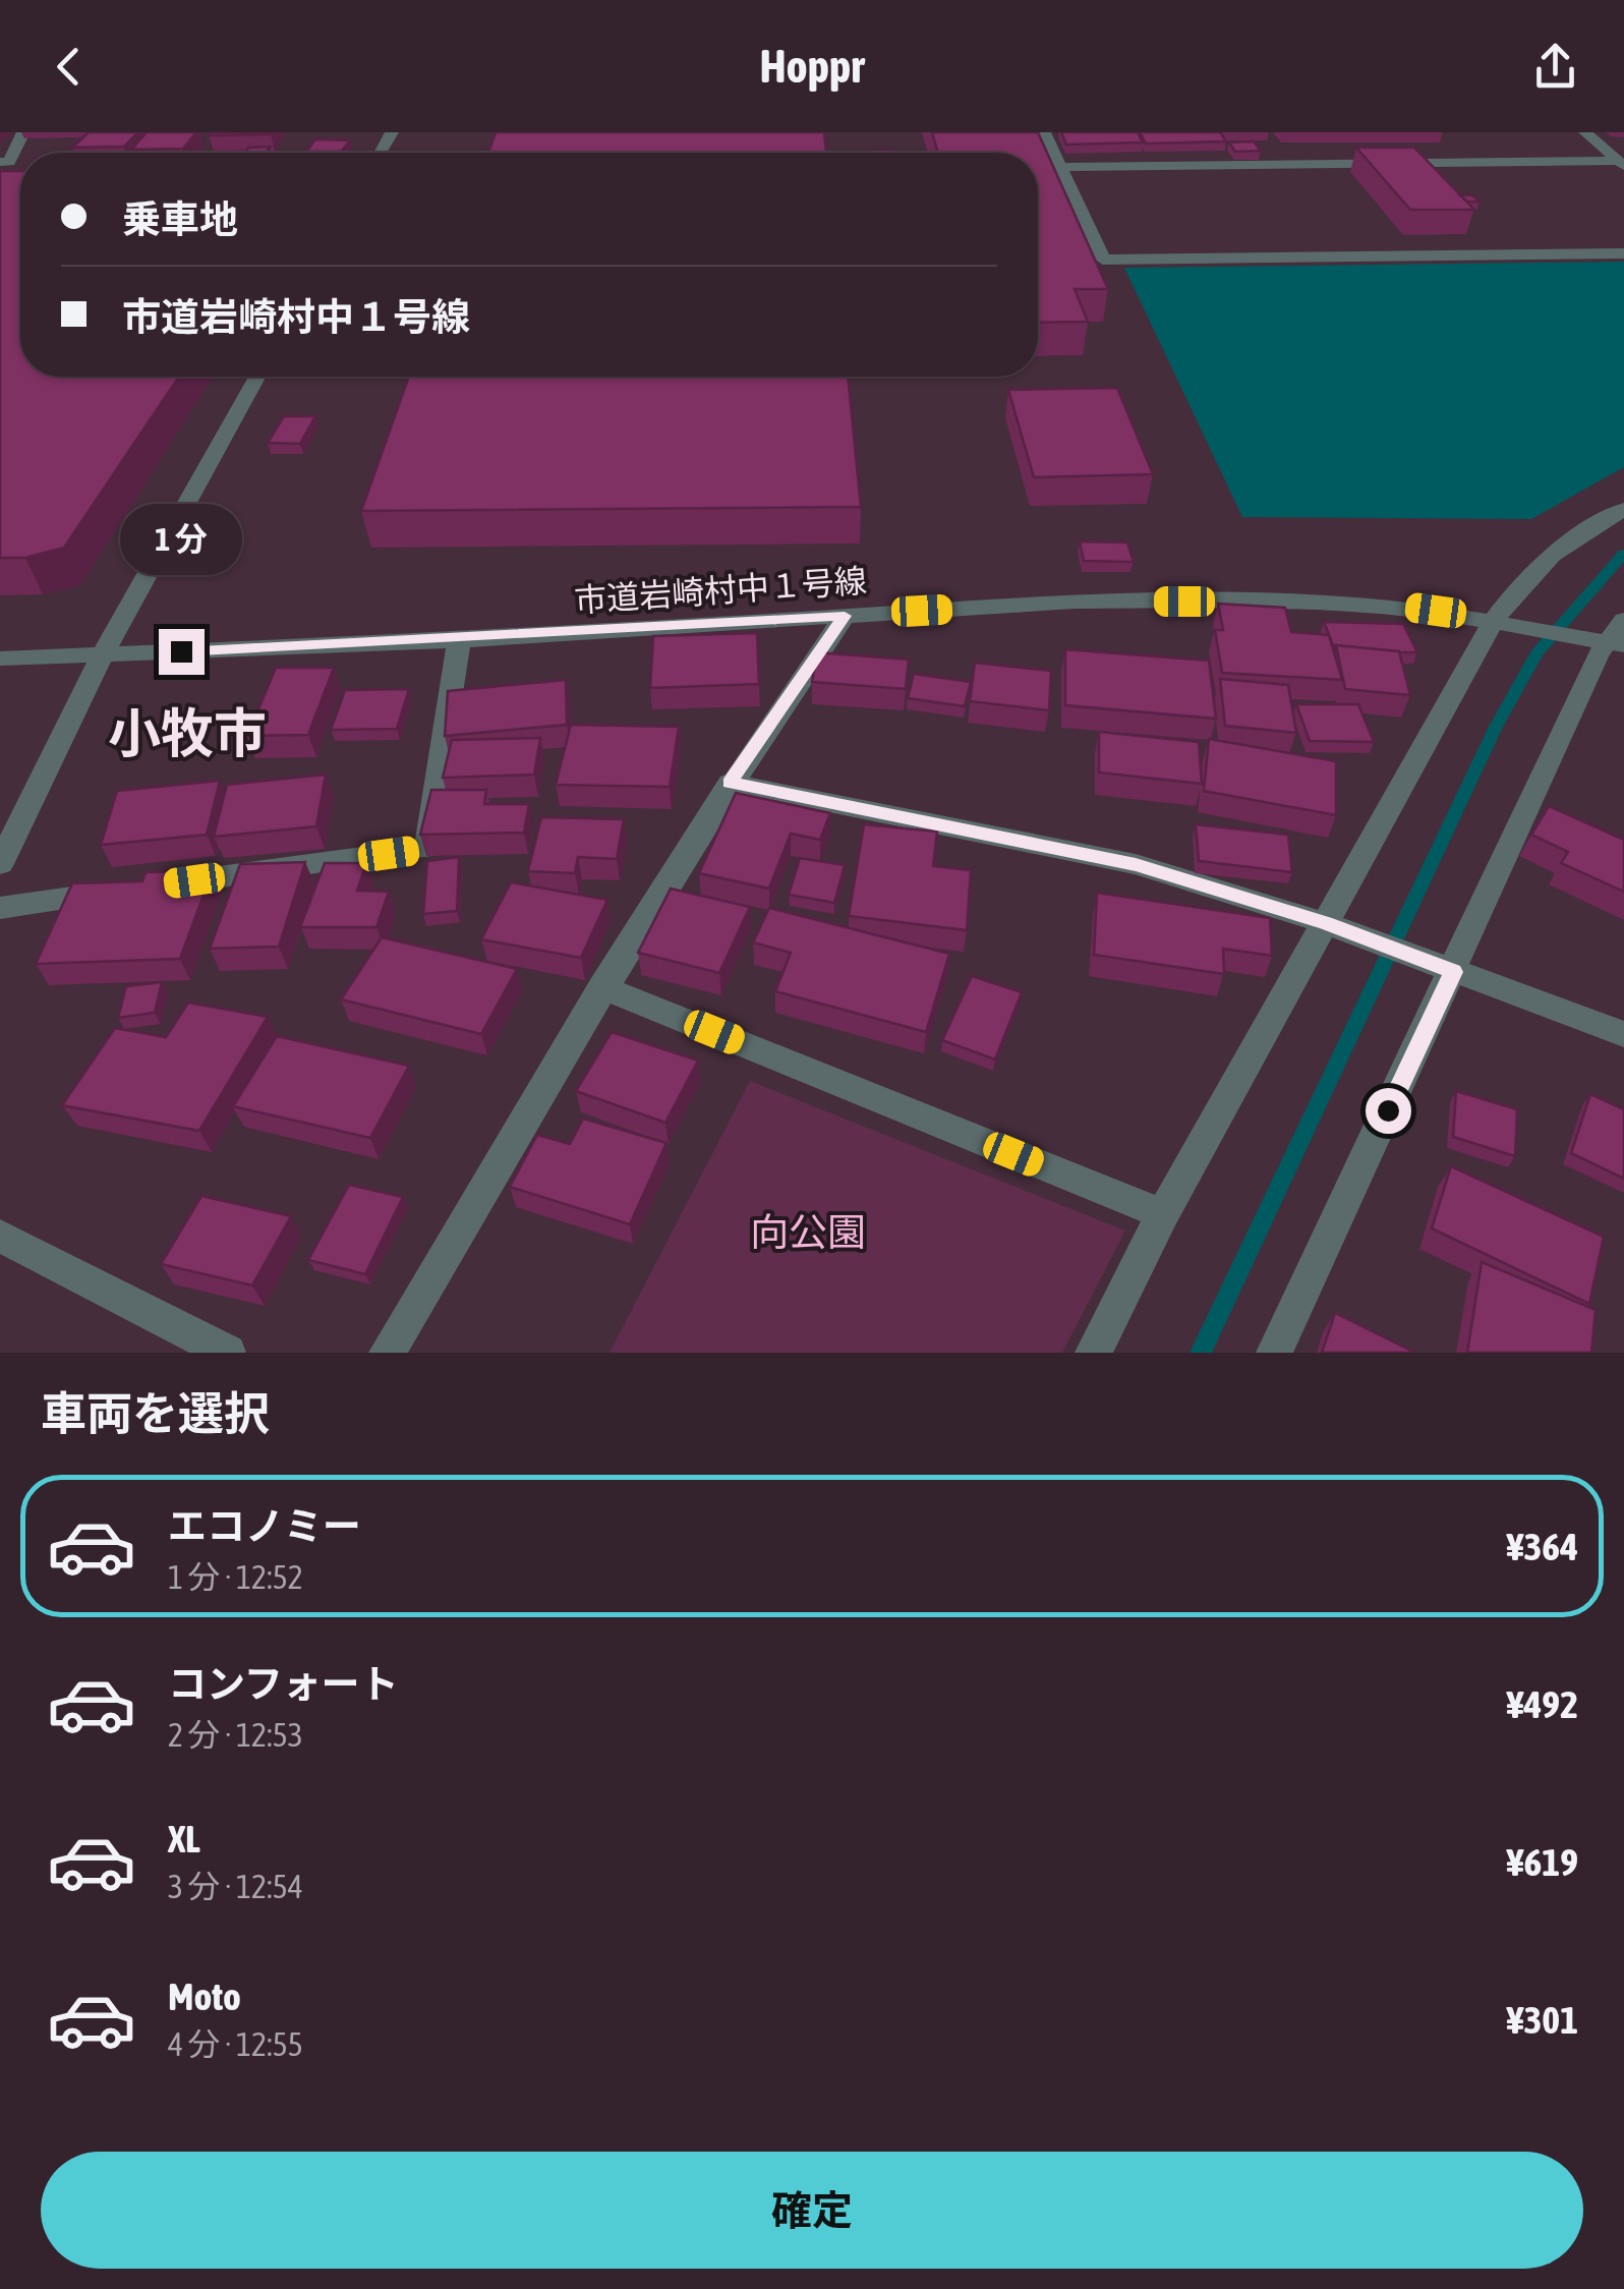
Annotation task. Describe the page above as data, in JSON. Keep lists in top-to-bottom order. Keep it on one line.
{"streets":{"street":["市道岩崎村中１号線"]},"districts":["小牧市"],"parks":["向公園"],"page":{"header":"Hoppr","banner":["乗車地","市道岩崎村中１号線"],"bubble":"1 分","heading":"車両を選択","list":[{"name":"エコノミー","note":"1 分 · 12:52","value":"¥364"},{"name":"コンフォート","note":"2 分 · 12:53","value":"¥492"},{"name":"XL","note":"3 分 · 12:54","value":"¥619"},{"name":"Moto","note":"4 分 · 12:55","value":"¥301"}],"buttons":"確定"}}
